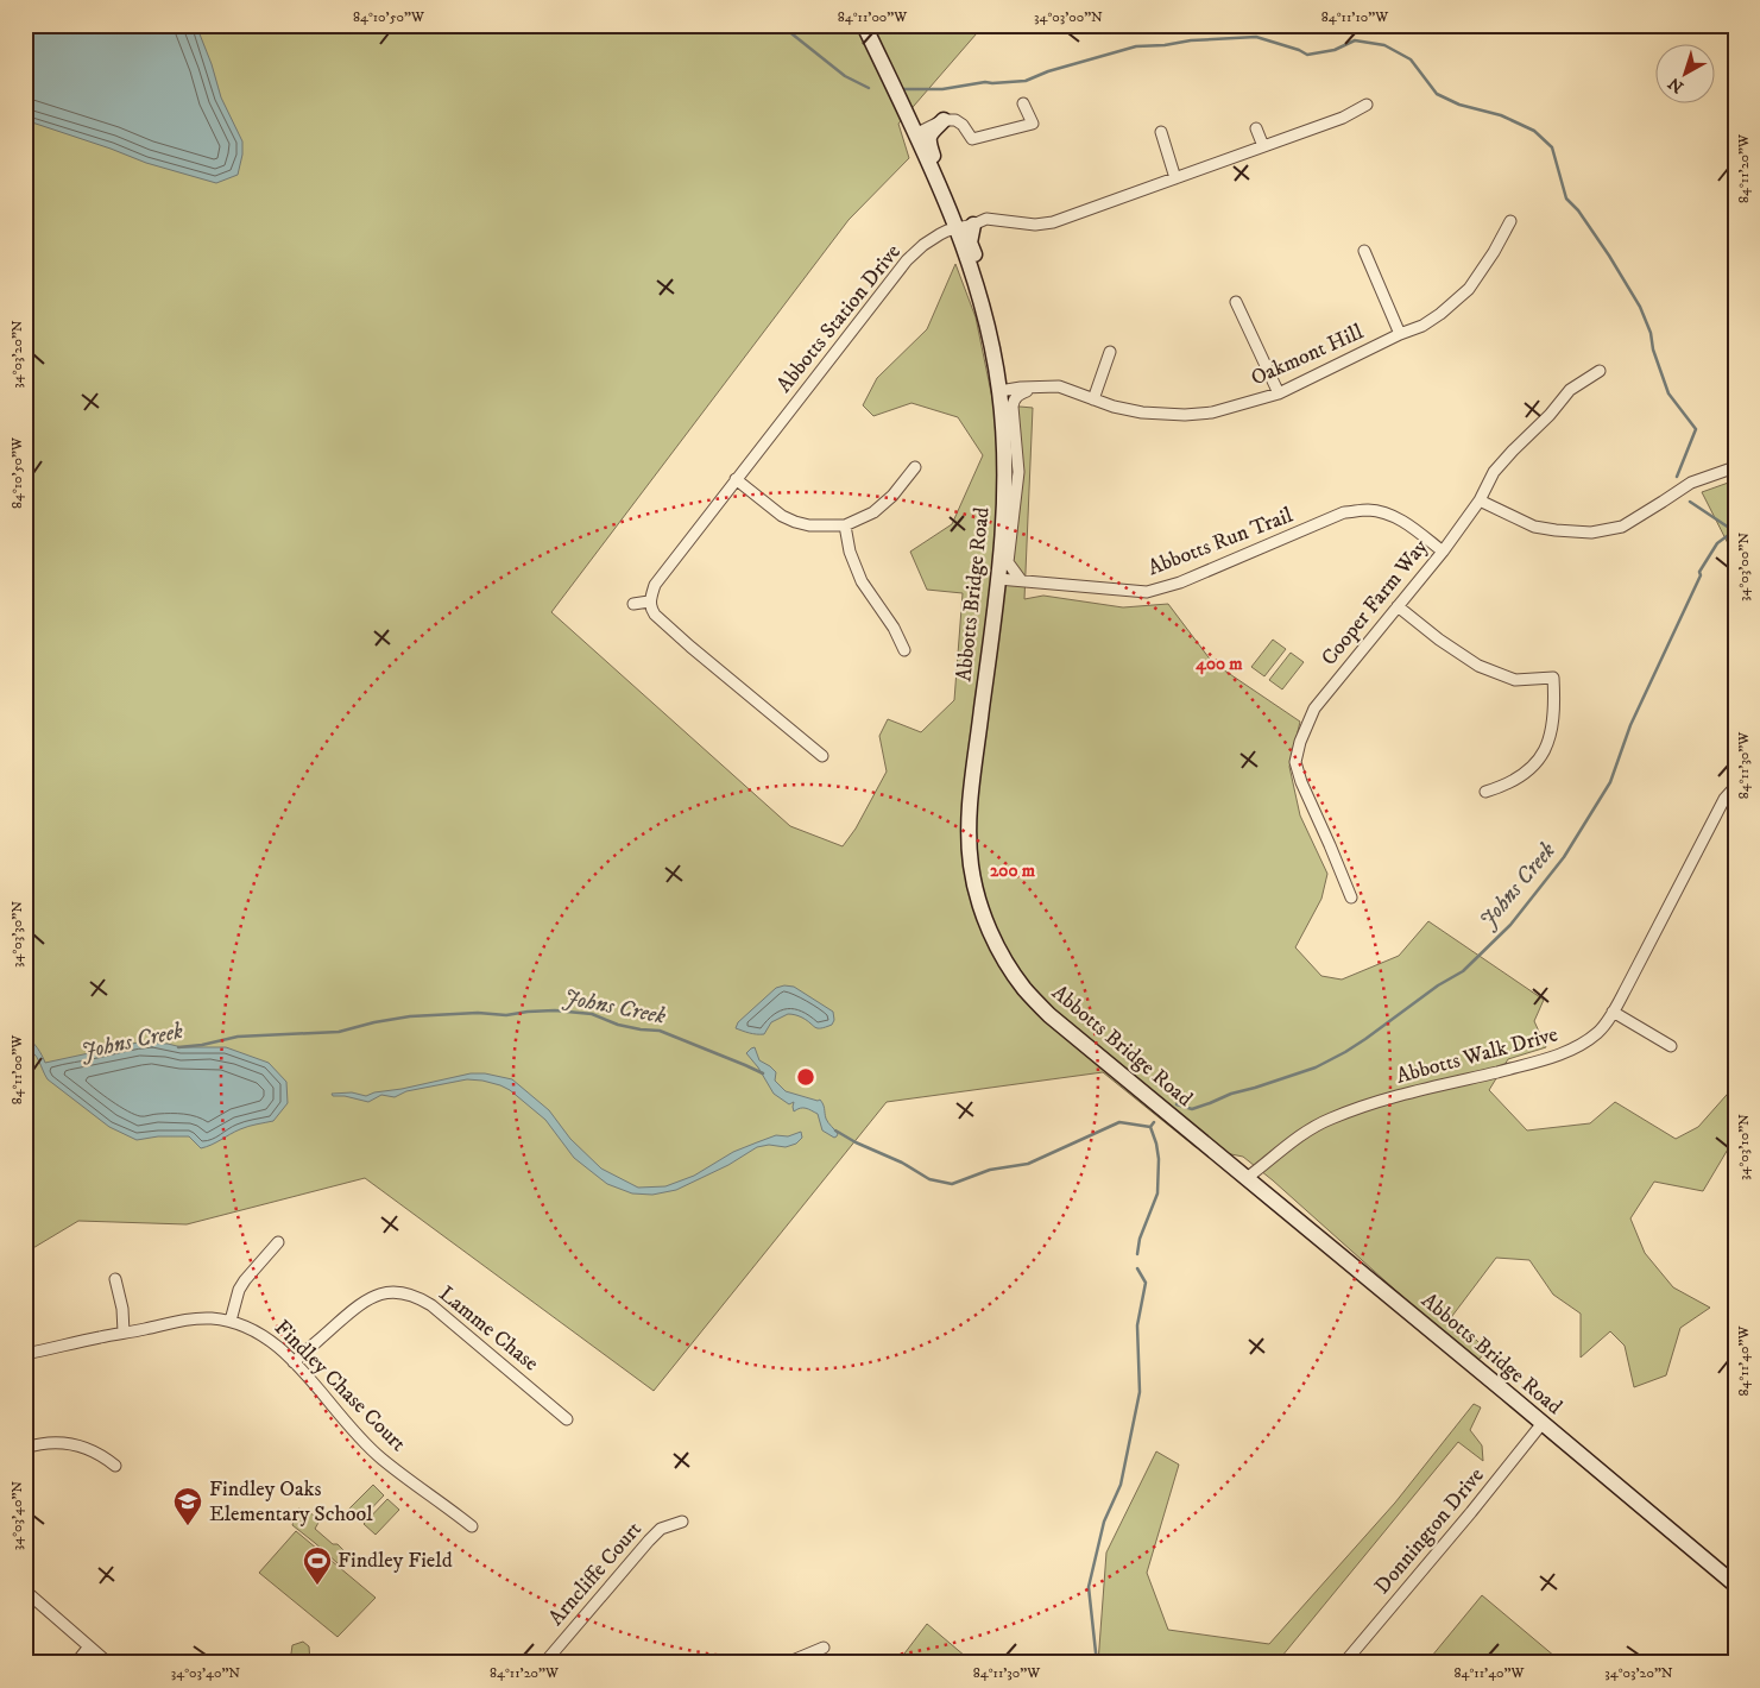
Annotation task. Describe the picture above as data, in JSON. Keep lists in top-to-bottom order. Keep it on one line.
{"streets":{"main road":["Abbotts Bridge Road"],"street":["Abbotts Station Drive","Oakmont Hill","Abbotts Run Trail","Cooper Farm Way","Abbotts Walk Drive","Lamme Chase","Findley Chase Court","Donnington Drive","Arncliffe Court"]},"crossings":[["Abbotts Station Drive","Abbotts Bridge Road"],["Oakmont Hill","Abbotts Bridge Road"],["Abbotts Run Trail","Abbotts Bridge Road"],["Abbotts Run Trail","Cooper Farm Way"],["Abbotts Bridge Road","Abbotts Walk Drive"],["Abbotts Bridge Road","Donnington Drive"],["Lamme Chase","Findley Chase Court"]],"water":["Johns Creek"],"places":{"school or university":["Findley Oaks Elementary School"],"sports":["Findley Field"]},"north":"bottom left","coordinates":["84°10'50\"W","84°11'00\"W","34°03'00\"N","84°11'10\"W","84°11'20\"W","34°03'20\"N","84°11'30\"W","34°03'30\"N","34°03'10\"N","84°11'40\"W","34°03'40\"N"],"rings":["400 m","200 m"]}
